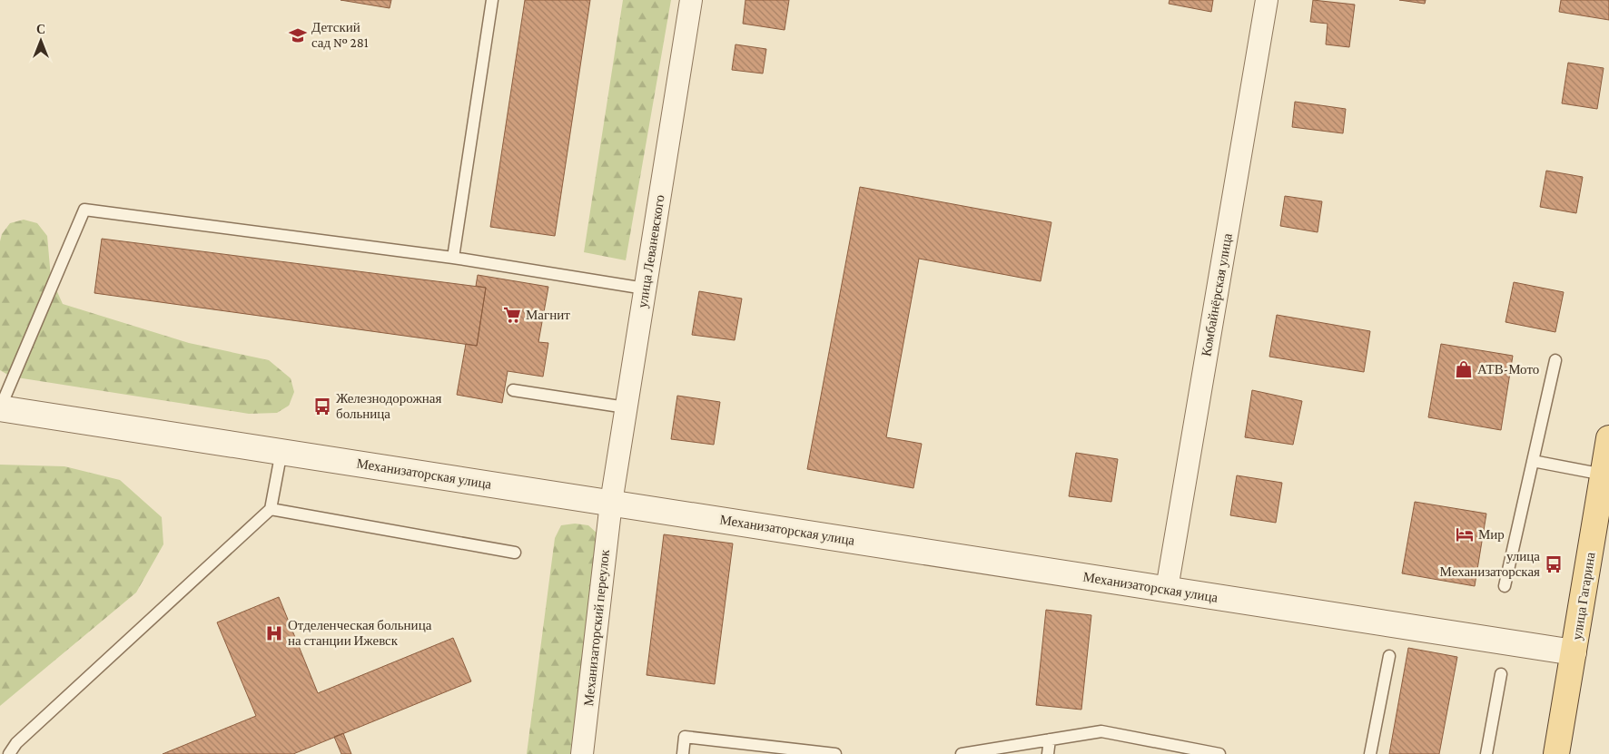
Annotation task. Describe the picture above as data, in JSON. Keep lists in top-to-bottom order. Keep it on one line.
{"streets":{"main road":["улица Гагарина"],"street":["улица Леваневского","Комбайнёрская улица","Механизаторская улица","Механизаторский переулок"]},"crossings":[["улица Леваневского","Механизаторская улица"],["улица Леваневского","Механизаторский переулок"],["Комбайнёрская улица","Механизаторская улица"],["Механизаторская улица","улица Гагарина"],["Механизаторская улица","Механизаторский переулок"]],"places":{"school or university":["Детский сад № 281"],"supermarket":["Магнит"],"shop":["АТВ-Мото"],"bus stop":["Железнодорожная больница","улица Механизаторская"],"hotel":["Мир"],"hospital":["Отделенческая больница на станции Ижевск"]},"north":"top"}
